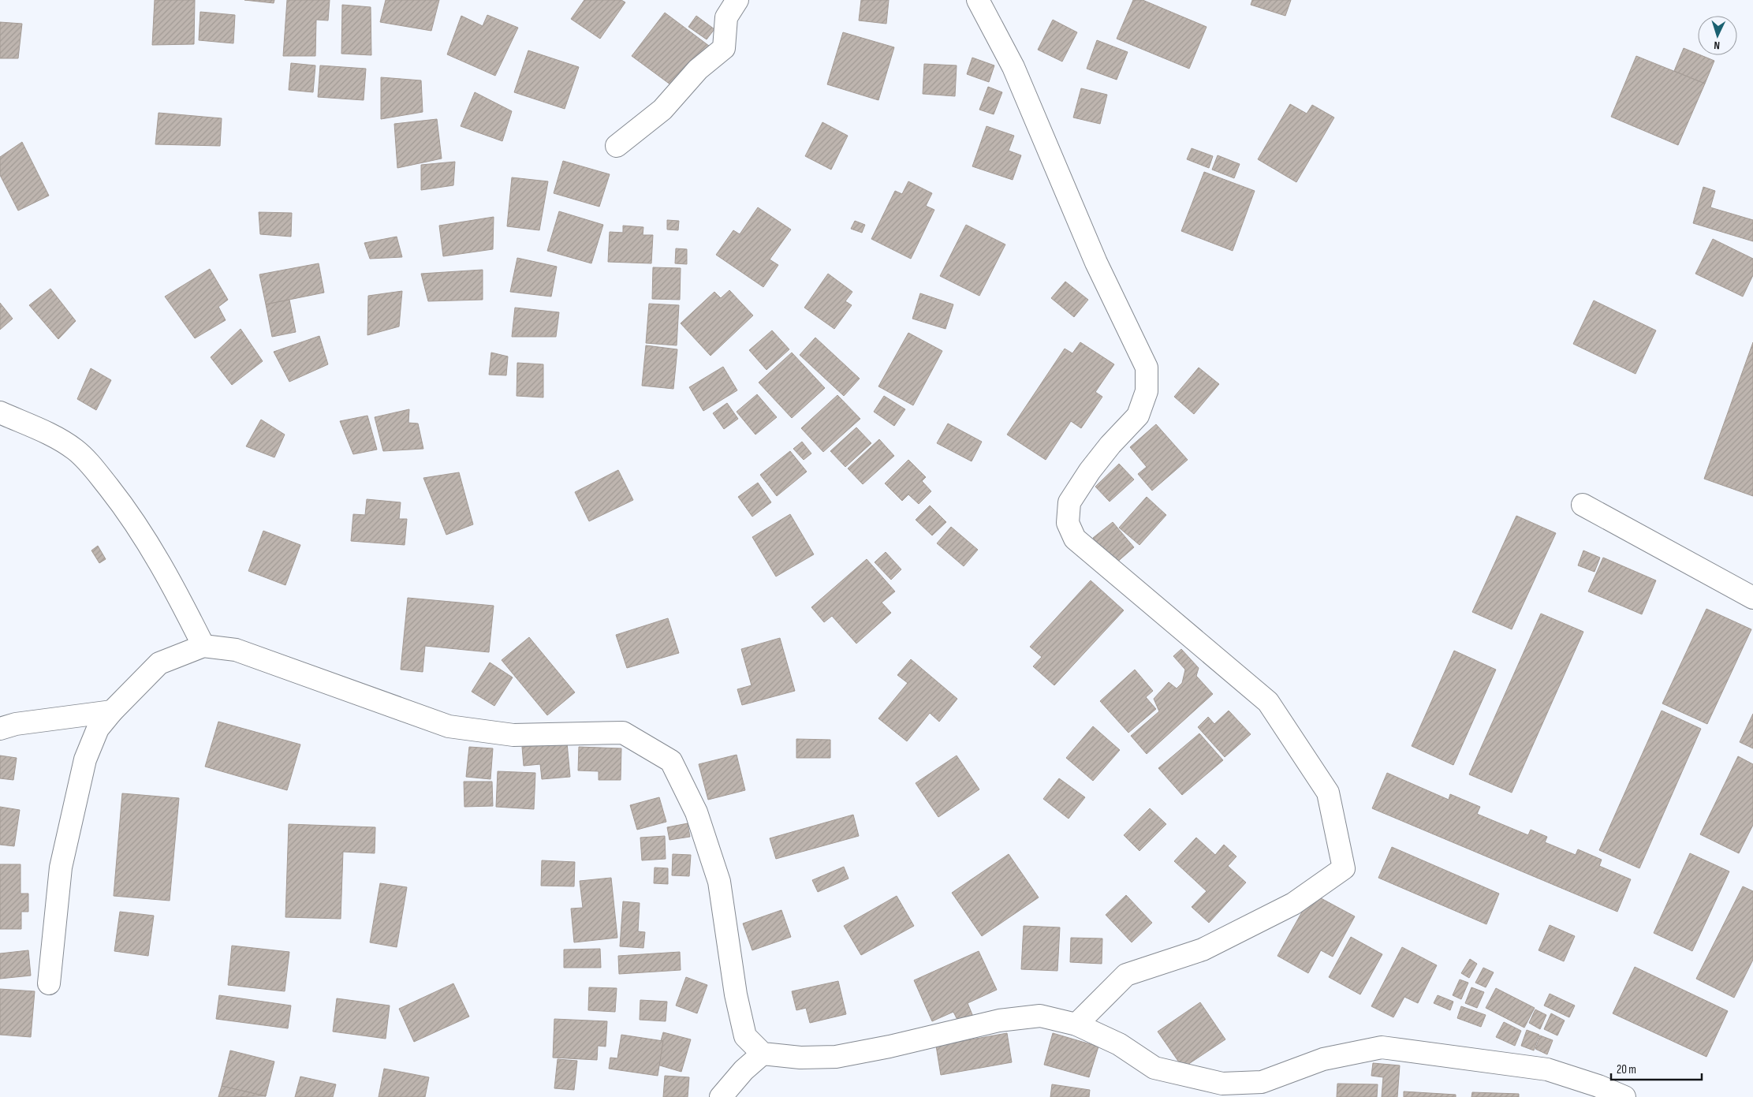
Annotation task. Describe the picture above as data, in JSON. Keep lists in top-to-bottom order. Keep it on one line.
{"scale_bar":"20 m","north":"bottom"}
